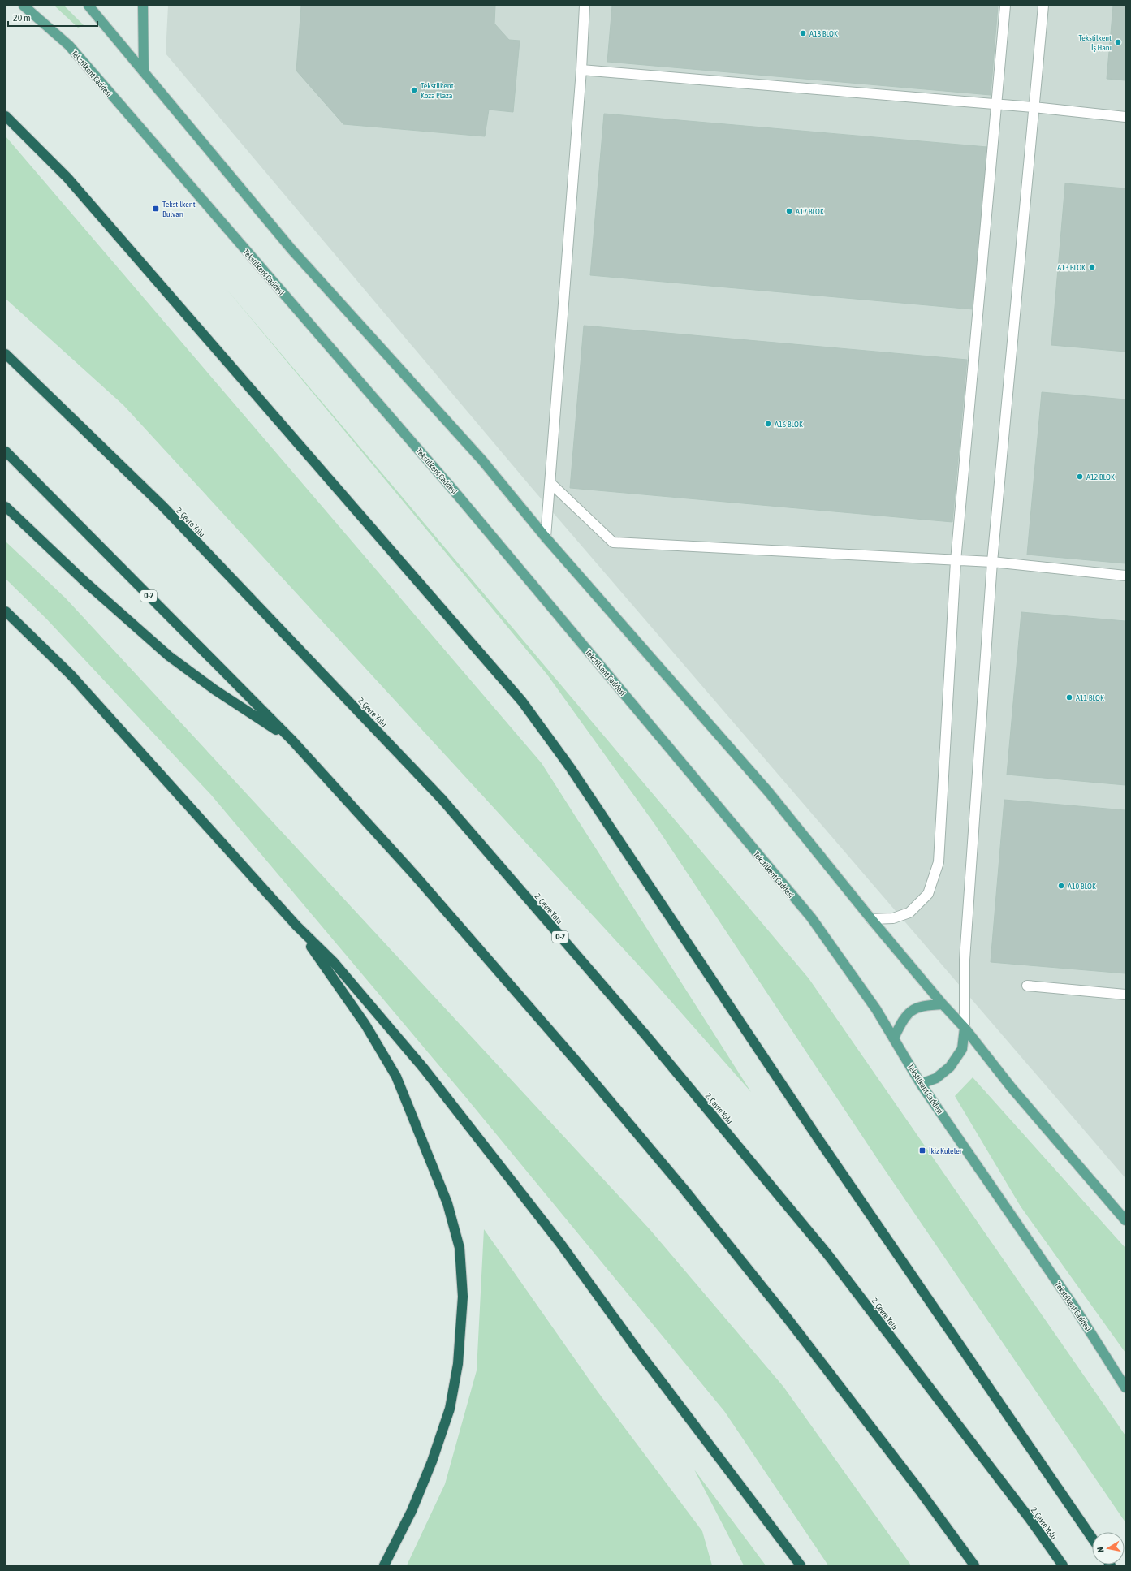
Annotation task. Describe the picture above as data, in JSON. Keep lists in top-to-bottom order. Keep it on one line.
{"streets":{"highway":["2. Çevre Yolu","O-2"],"main road":["Tekstilkent Caddesi"]},"places":{"other":["A18 BLOK","Tekstilkent İş Hanı","Tekstilkent Koza Plaza","A17 BLOK","A13 BLOK","A16 BLOK","A12 BLOK","A11 BLOK","A10 BLOK"],"transit":["Tekstilkent Bulvarı","İkiz Kuleler"]},"scale_bar":"20 m","north":"left"}
